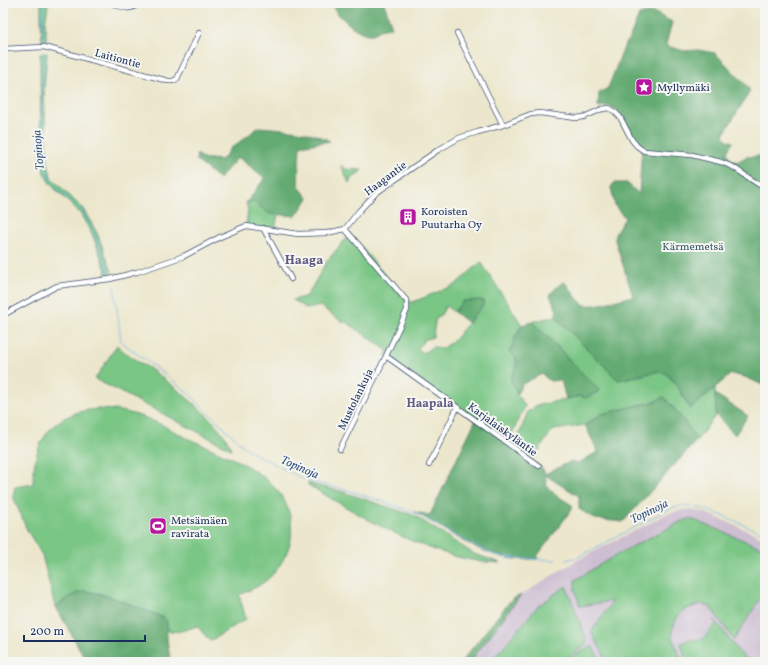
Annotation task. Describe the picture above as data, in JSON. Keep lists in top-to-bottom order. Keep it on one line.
{"streets":{"street":["Laitiontie","Haagantie","Mustolankuja","Karjalaiskyläntie"]},"crossings":[["Mustolankuja","Karjalaiskyläntie"]],"districts":["Haaga","Haapala"],"water":["Topinoja"],"parks":["Kärmemetsä"],"places":{"place":["Myllymäki"],"building":["Koroisten Puutarha Oy"],"sports":["Metsämäen ravirata"]},"scale_bar":"200 m"}
